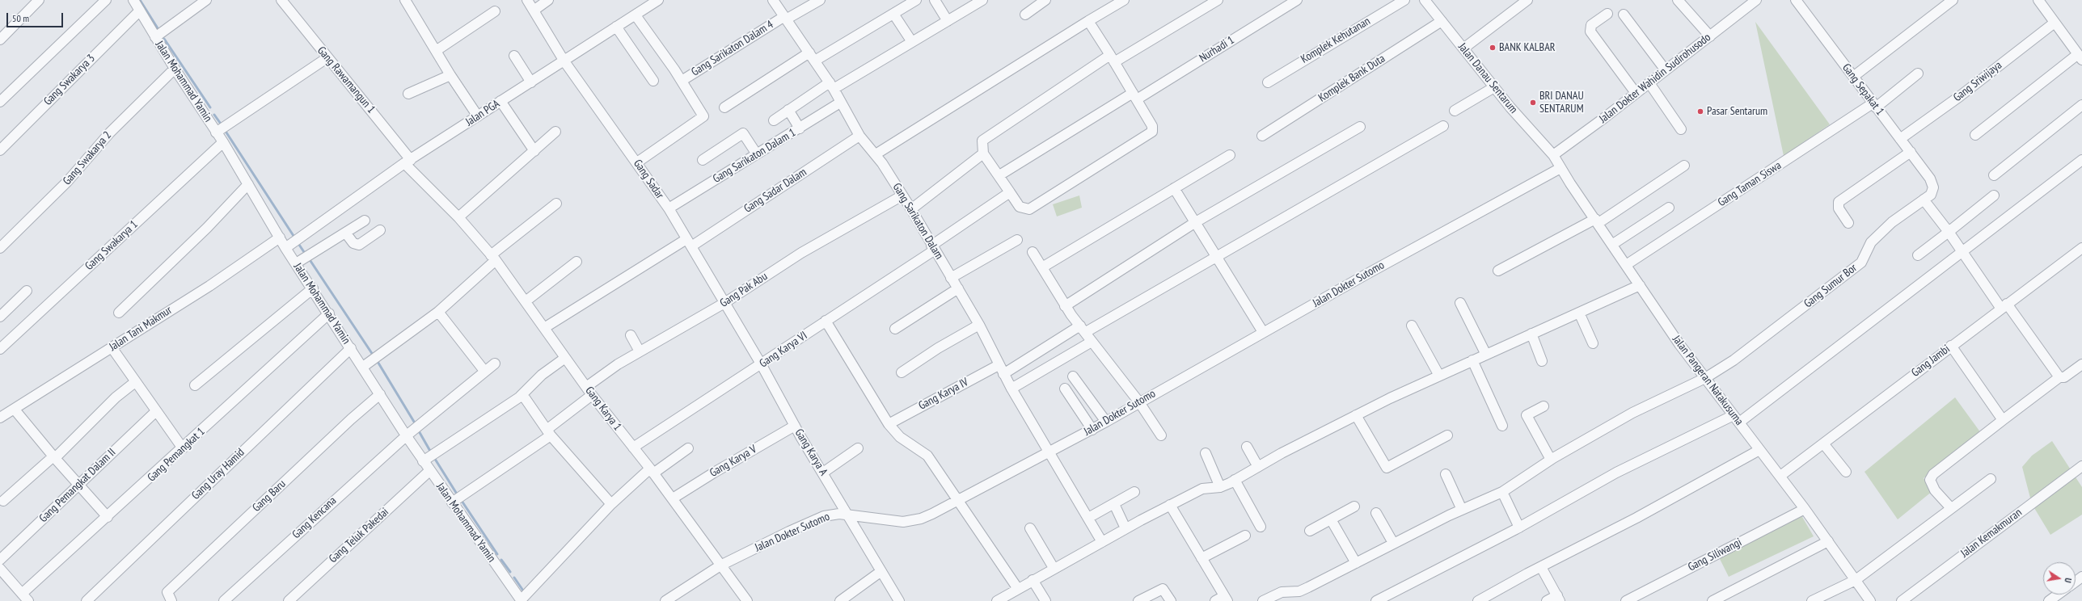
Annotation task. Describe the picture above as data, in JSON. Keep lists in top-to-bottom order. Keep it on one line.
{"streets":{"street":["Komplek Kehutanan","Gang Sarikaton Dalam 4","Nurhadi 1","Komplek Bank Duta","Jalan Danau Sentarum","Jalan Dokter Wahidin Sudirohusodo","Gang Swakarya 3","Gang Rawamangun 1","Jalan Mohammad Yamin","Gang Sriwijaya","Gang Sepakat 1","Jalan PGA","Gang Sarikaton Dalam 1","Gang Swakarya 2","Gang Sadar","Gang Taman Siswa","Gang Sadar Dalam","Gang Sarikaton Dalam","Gang Swakarya 1","Jalan Dokter Sutomo","Gang Sumur Bor","Gang Pak Abu","Jalan Tani Makmur","Gang Karya VI","Gang Jambi","Jalan Pangeran Natakusuma","Gang Karya IV","Gang Karya 1","Gang Karya A","Gang Pemangkat 1","Gang Karya V","Gang Uray Hamid","Gang Pemangkat Dalam II","Gang Baru","Gang Kencana","Jalan Kemakmuran","Gang Teluk Pakedai","Gang Siliwangi"]},"crossings":[["Gang Sarikaton Dalam 4","Gang Sarikaton Dalam"],["Komplek Bank Duta","Jalan Danau Sentarum"],["Jalan Danau Sentarum","Jalan Dokter Wahidin Sudirohusodo"],["Jalan Danau Sentarum","Jalan Pangeran Natakusuma"],["Jalan Dokter Wahidin Sudirohusodo","Jalan Pangeran Natakusuma"],["Gang Swakarya 3","Jalan Mohammad Yamin"],["Gang Rawamangun 1","Jalan PGA"],["Gang Rawamangun 1","Gang Karya 1"],["Jalan Mohammad Yamin","Jalan PGA"],["Jalan Mohammad Yamin","Gang Swakarya 2"],["Jalan Mohammad Yamin","Gang Swakarya 1"],["Jalan Mohammad Yamin","Jalan Tani Makmur"],["Jalan Mohammad Yamin","Gang Pemangkat 1"],["Jalan Mohammad Yamin","Gang Uray Hamid"],["Jalan Mohammad Yamin","Gang Baru"],["Jalan Mohammad Yamin","Gang Kencana"],["Jalan Mohammad Yamin","Gang Teluk Pakedai"],["Gang Sriwijaya","Gang Sepakat 1"],["Gang Sepakat 1","Gang Taman Siswa"],["Gang Sepakat 1","Gang Sumur Bor"],["Jalan PGA","Gang Sadar"],["Gang Sarikaton Dalam 1","Gang Sadar"],["Gang Sarikaton Dalam 1","Gang Sarikaton Dalam"],["Gang Sadar","Gang Sadar Dalam"],["Gang Sadar","Gang Pak Abu"],["Gang Sadar","Gang Karya A"],["Gang Taman Siswa","Jalan Pangeran Natakusuma"],["Gang Sadar Dalam","Gang Sarikaton Dalam"],["Gang Sadar Dalam","Gang Karya 1"],["Gang Sarikaton Dalam","Jalan Dokter Sutomo"],["Gang Sarikaton Dalam","Gang Pak Abu"],["Gang Sarikaton Dalam","Gang Karya VI"],["Gang Sarikaton Dalam","Gang Karya IV"],["Jalan Dokter Sutomo","Jalan Pangeran Natakusuma"],["Jalan Dokter Sutomo","Gang Karya 1"],["Jalan Dokter Sutomo","Gang Karya A"],["Gang Sumur Bor","Jalan Pangeran Natakusuma"],["Gang Pak Abu","Gang Karya 1"],["Gang Pak Abu","Gang Karya A"],["Gang Karya VI","Gang Karya 1"],["Gang Karya VI","Gang Karya A"],["Gang Jambi","Jalan Pangeran Natakusuma"],["Jalan Pangeran Natakusuma","Gang Siliwangi"],["Gang Karya 1","Gang Karya V"],["Gang Karya A","Gang Karya V"]],"places":["BANK KALBAR","BRI DANAU SENTARUM","Pasar Sentarum"],"scale_bar":"50 m","north":"right"}
